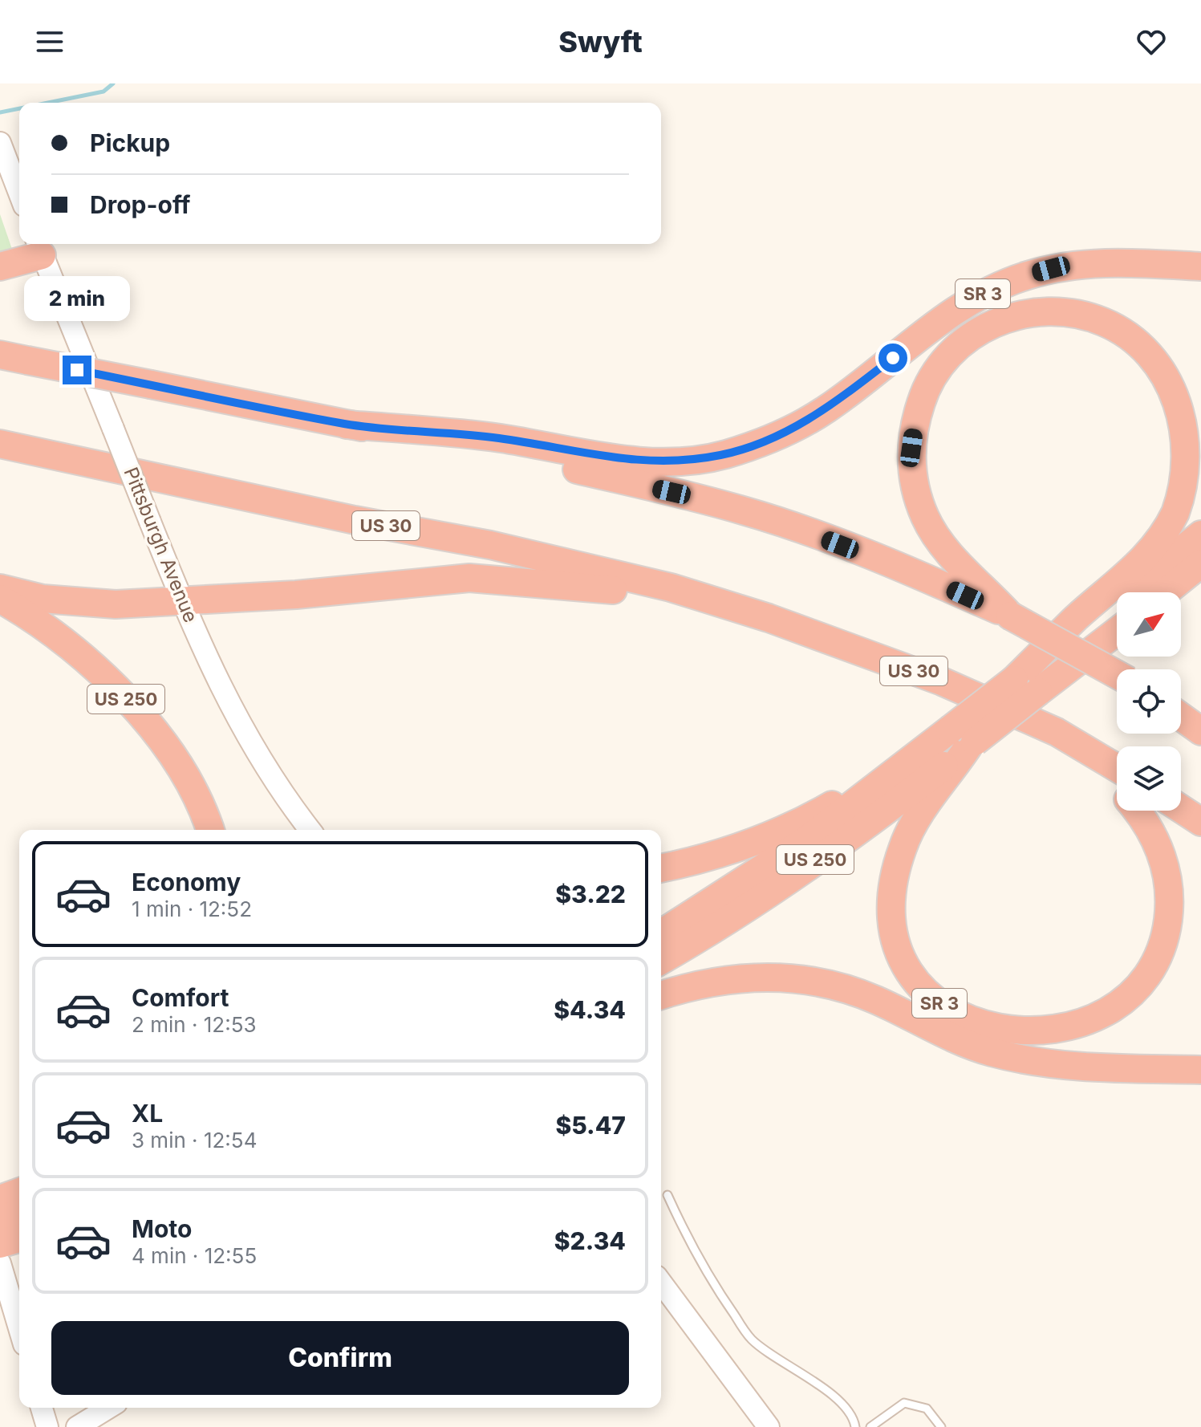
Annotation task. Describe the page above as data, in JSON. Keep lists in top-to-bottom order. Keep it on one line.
{"streets":{"highway":["SR 3","US 30","US 250"],"main road":["Pittsburgh Avenue"]},"crossings":[["SR 3","US 30"],["SR 3","US 250"]],"north":"top right","page":{"header":"Swyft","banner":["Pickup","Drop-off"],"bubble":"2 min","list":[{"name":"Economy","note":"1 min · 12:52","value":"$3.22"},{"name":"Comfort","note":"2 min · 12:53","value":"$4.34"},{"name":"XL","note":"3 min · 12:54","value":"$5.47"},{"name":"Moto","note":"4 min · 12:55","value":"$2.34"}],"buttons":"Confirm"}}
